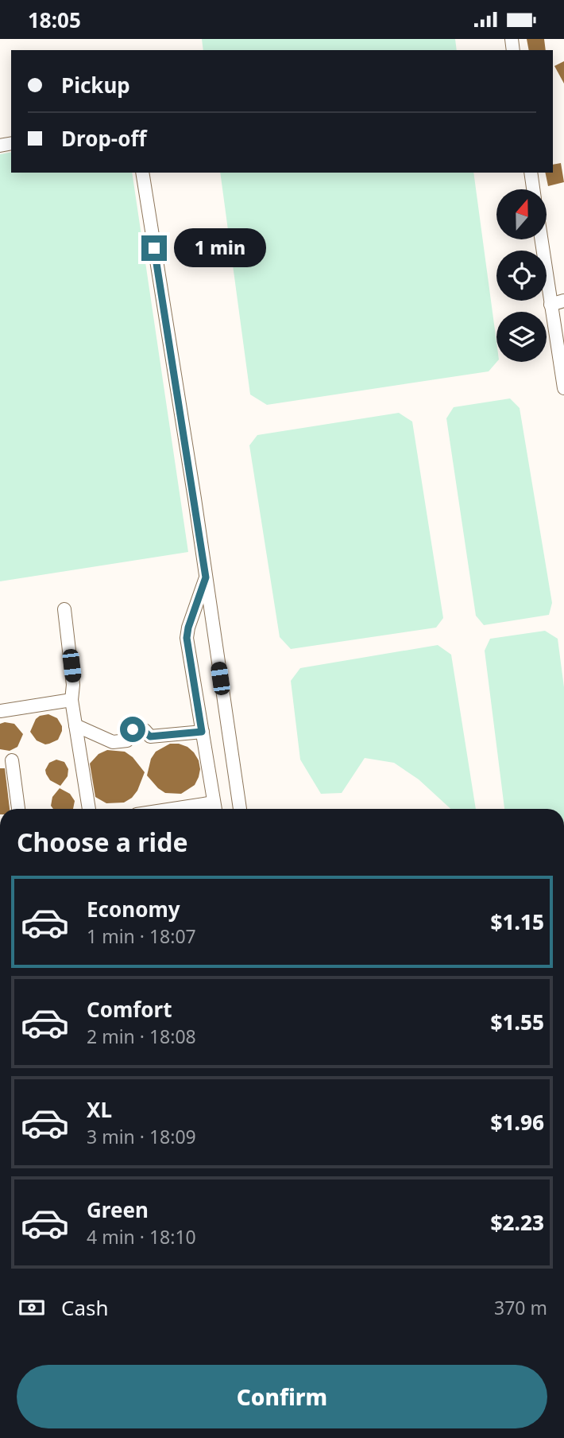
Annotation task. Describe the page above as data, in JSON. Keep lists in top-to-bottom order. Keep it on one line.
{"north":"top","page":{"status":"18:05","banner":["Pickup","Drop-off"],"bubble":"1 min","heading":"Choose a ride","list":[{"name":"Economy","note":"1 min · 18:07","value":"$1.15"},{"name":"Comfort","note":"2 min · 18:08","value":"$1.55"},{"name":"XL","note":"3 min · 18:09","value":"$1.96"},{"name":"Green","note":"4 min · 18:10","value":"$2.23"}],"pay":["Cash","370 m"],"buttons":"Confirm"}}
